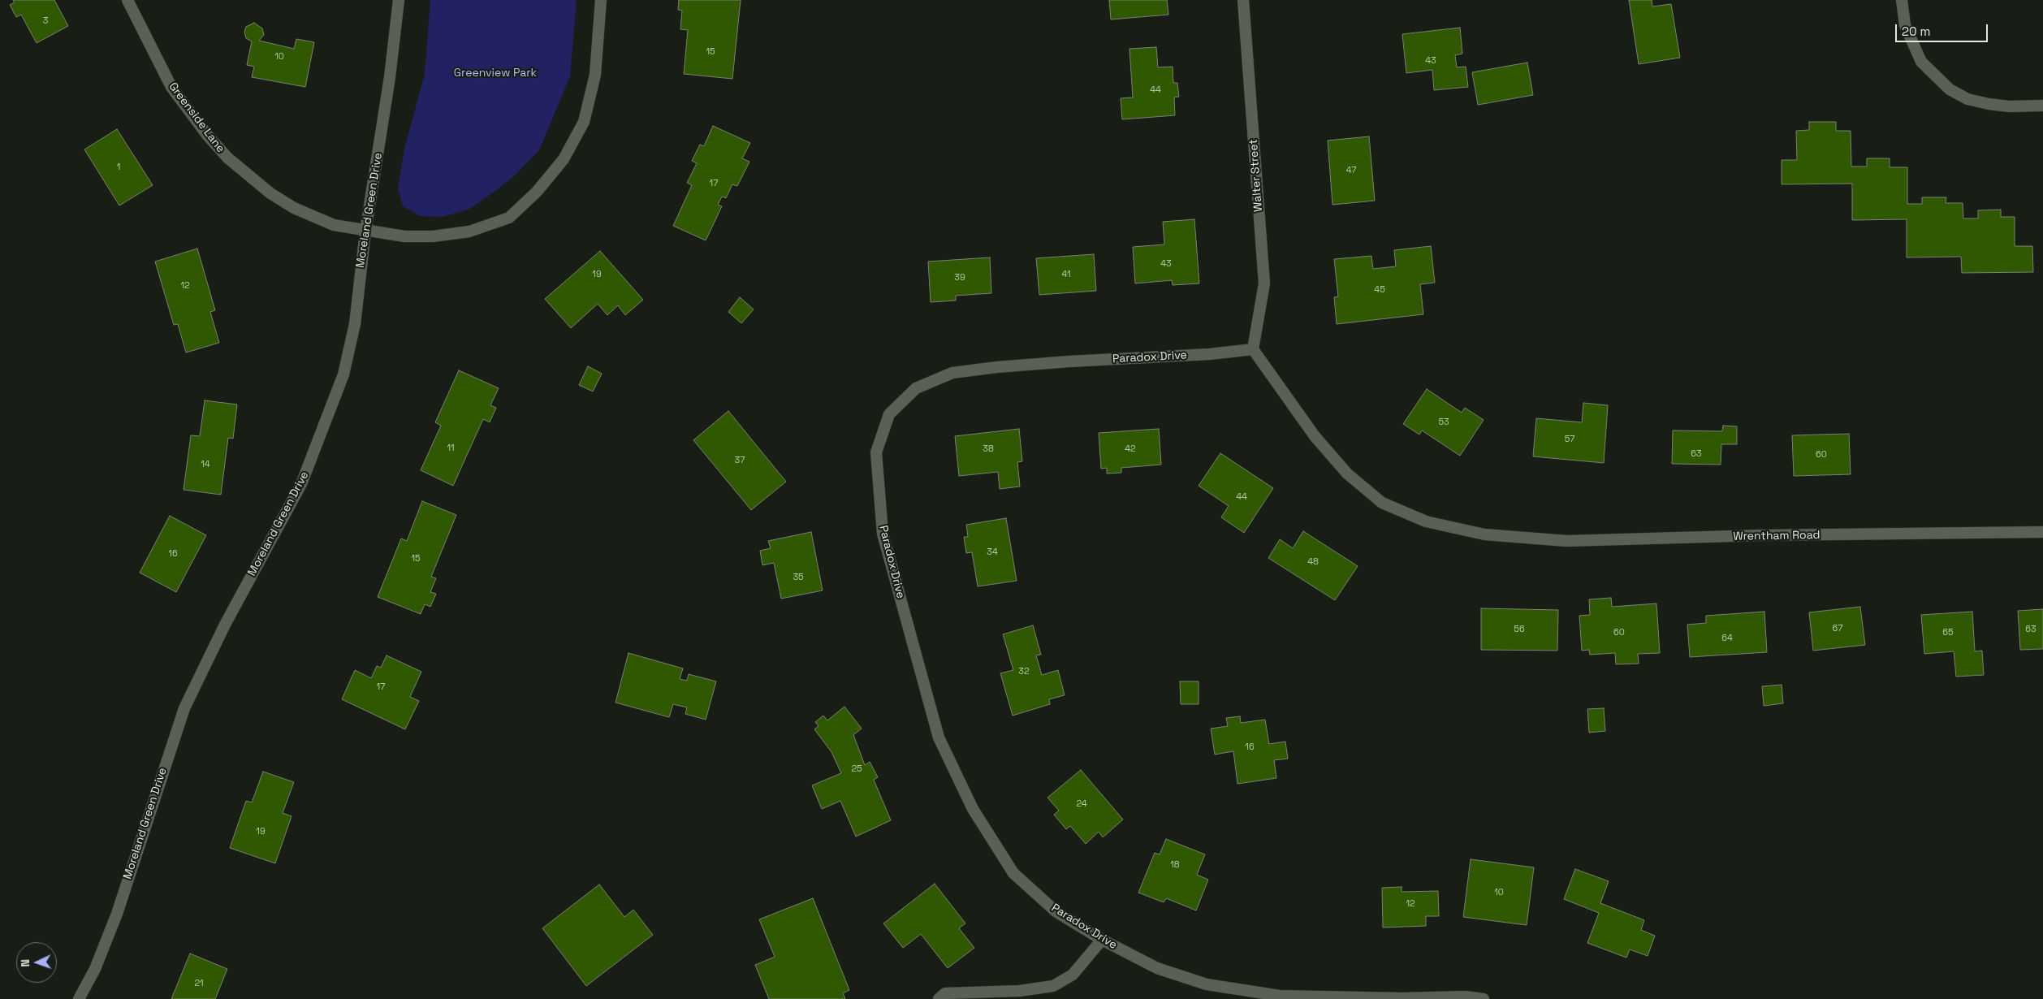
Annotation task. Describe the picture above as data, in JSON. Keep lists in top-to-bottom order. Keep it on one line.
{"streets":{"street":["Greenside Lane","Walter Street","Moreland Green Drive","Paradox Drive","Wrentham Road"]},"crossings":[["Greenside Lane","Moreland Green Drive"],["Walter Street","Paradox Drive"],["Walter Street","Wrentham Road"],["Paradox Drive","Wrentham Road"]],"parks":["Greenview Park"],"house_numbers":["3","15","10","43","44","1","47","17","43","19","41","39","12","45","53","57","11","38","42","63","60","37","14","44","34","16","15","48","35","67","56","63","60","65","64","32","17","16","25","24","19","18","10","12","21"],"scale_bar":"20 m","north":"left"}
